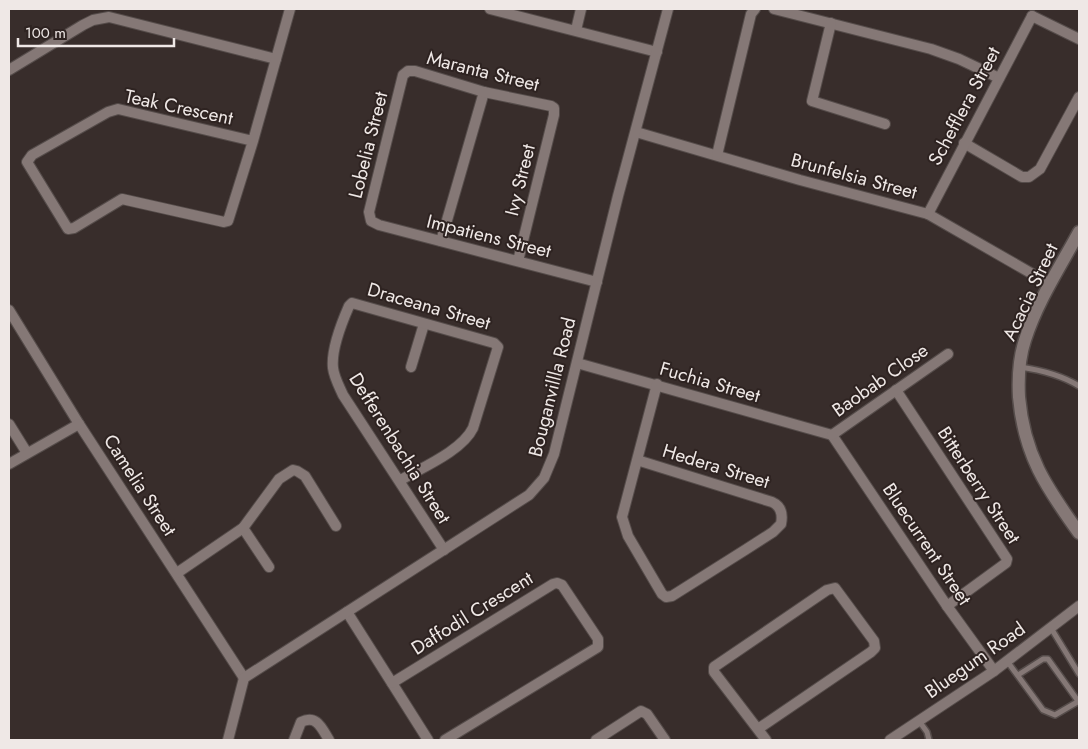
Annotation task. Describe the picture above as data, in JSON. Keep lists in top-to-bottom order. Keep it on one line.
{"streets":{"street":["Maranta Street","Schefflera Street","Teak Crescent","Lobelia Street","Brunfelsia Street","Ivy Street","Impatiens Street","Acacia Street","Draceana Street","Baobab Close","Fuchia Street","Bouganvillla Road","Defferenbachia Street","Hedera Street","Camelia Street","Bitterberry Street","Bluecurrent Street","Daffodil Crescent","Bluegum Road"]},"crossings":[["Maranta Street","Lobelia Street"],["Maranta Street","Ivy Street"],["Schefflera Street","Brunfelsia Street"],["Lobelia Street","Impatiens Street"],["Brunfelsia Street","Acacia Street"],["Brunfelsia Street","Bouganvillla Road"],["Ivy Street","Impatiens Street"],["Impatiens Street","Bouganvillla Road"],["Draceana Street","Defferenbachia Street"],["Baobab Close","Fuchia Street"],["Baobab Close","Bitterberry Street"],["Baobab Close","Bluecurrent Street"],["Fuchia Street","Bouganvillla Road"],["Fuchia Street","Bluecurrent Street"],["Bouganvillla Road","Defferenbachia Street"],["Bouganvillla Road","Camelia Street"],["Bitterberry Street","Bluecurrent Street"],["Bluecurrent Street","Bluegum Road"]],"scale_bar":"100 m"}
